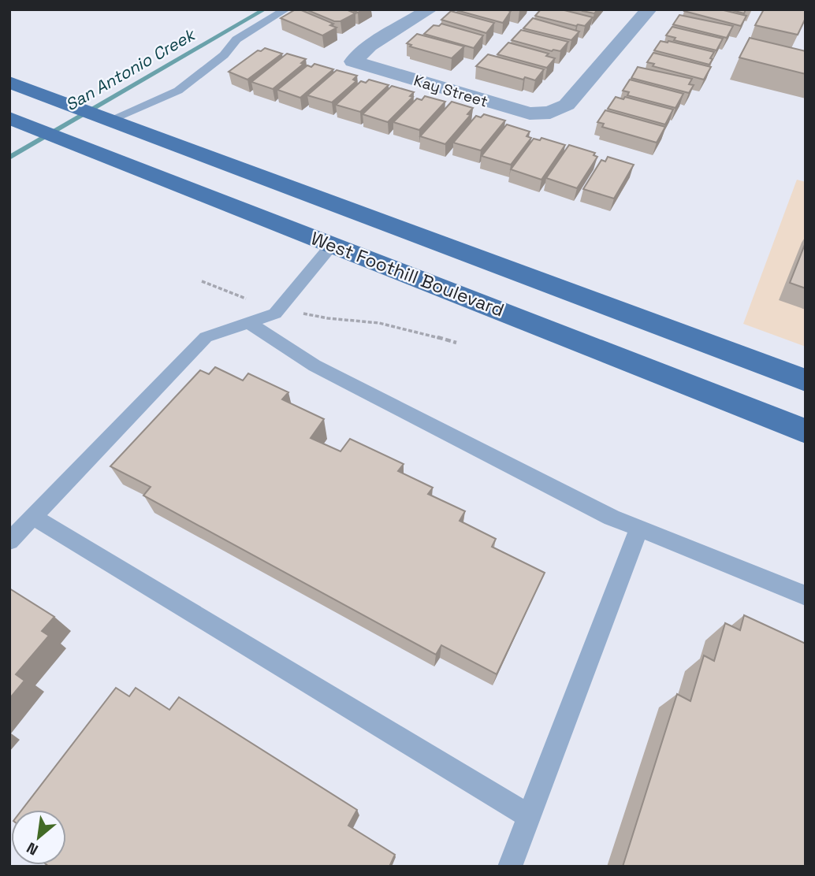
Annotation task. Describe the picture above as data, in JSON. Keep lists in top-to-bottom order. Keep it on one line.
{"streets":{"main road":["West Foothill Boulevard"],"street":["Kay Street"]},"water":["San Antonio Creek"],"north":"bottom left"}
